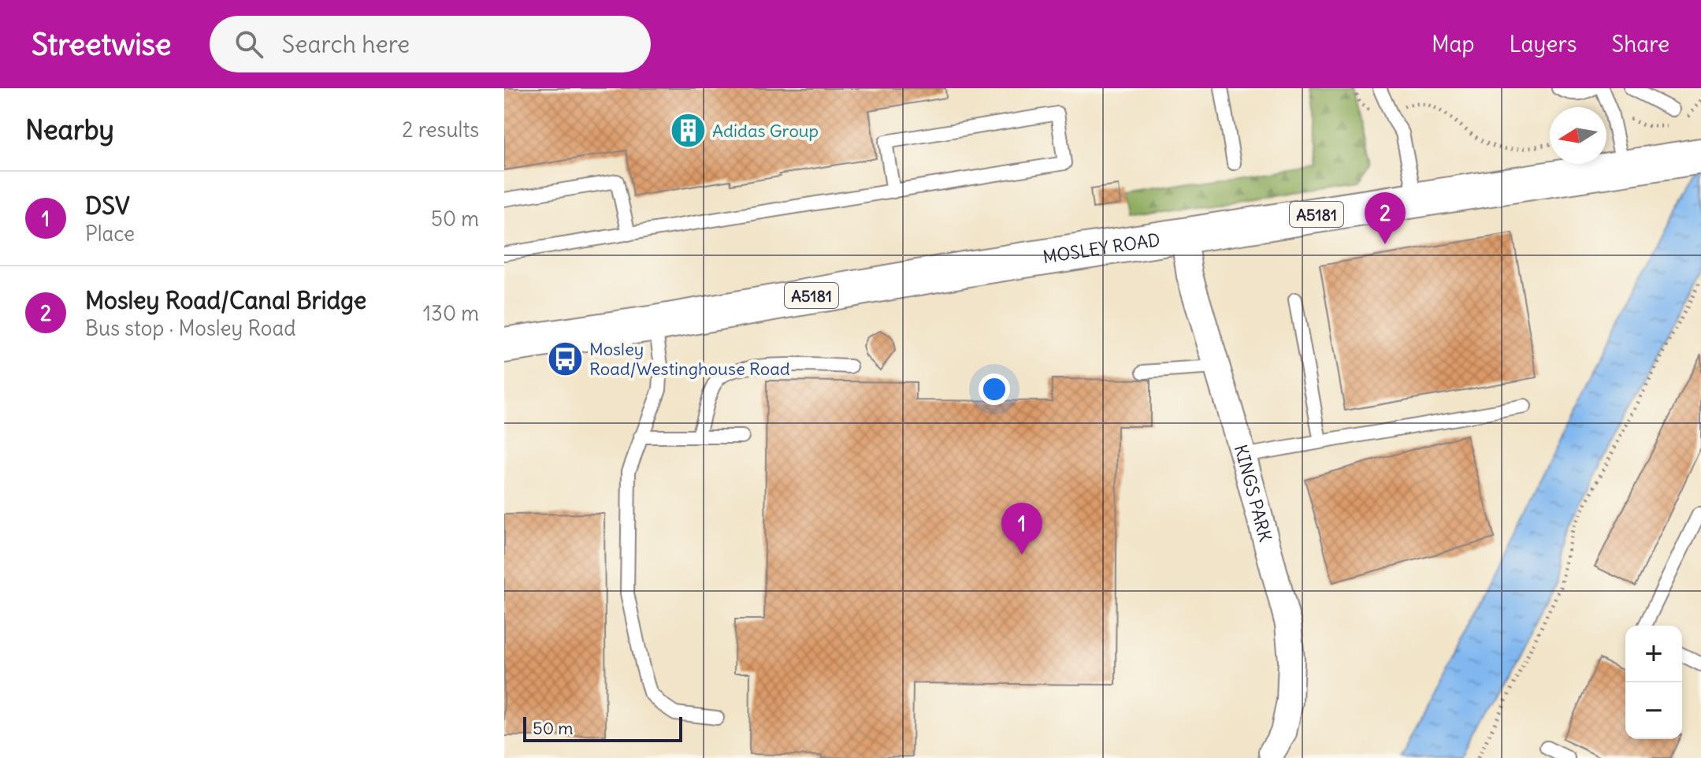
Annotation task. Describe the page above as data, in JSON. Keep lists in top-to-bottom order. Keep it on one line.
{"streets":{"main road":["A5181","MOSLEY ROAD"],"street":["KINGS PARK"]},"crossings":[["MOSLEY ROAD","KINGS PARK"]],"places":{"building":["Adidas Group"],"bus stop":["Mosley Road/Westinghouse Road"]},"scale_bar":"50 m","north":"left","page":{"header":"Streetwise","search":"Search here","nav":["Map","Layers","Share"],"heading":["Nearby","2 results"],"list":[{"mark":"1","name":"DSV","note":"Place","value":"50 m"},{"mark":"2","name":"Mosley Road/Canal Bridge","note":"Bus stop · Mosley Road","value":"130 m"}],"pins":["2","1"],"map_buttons":["+","−"],"scale":"50 m"}}
